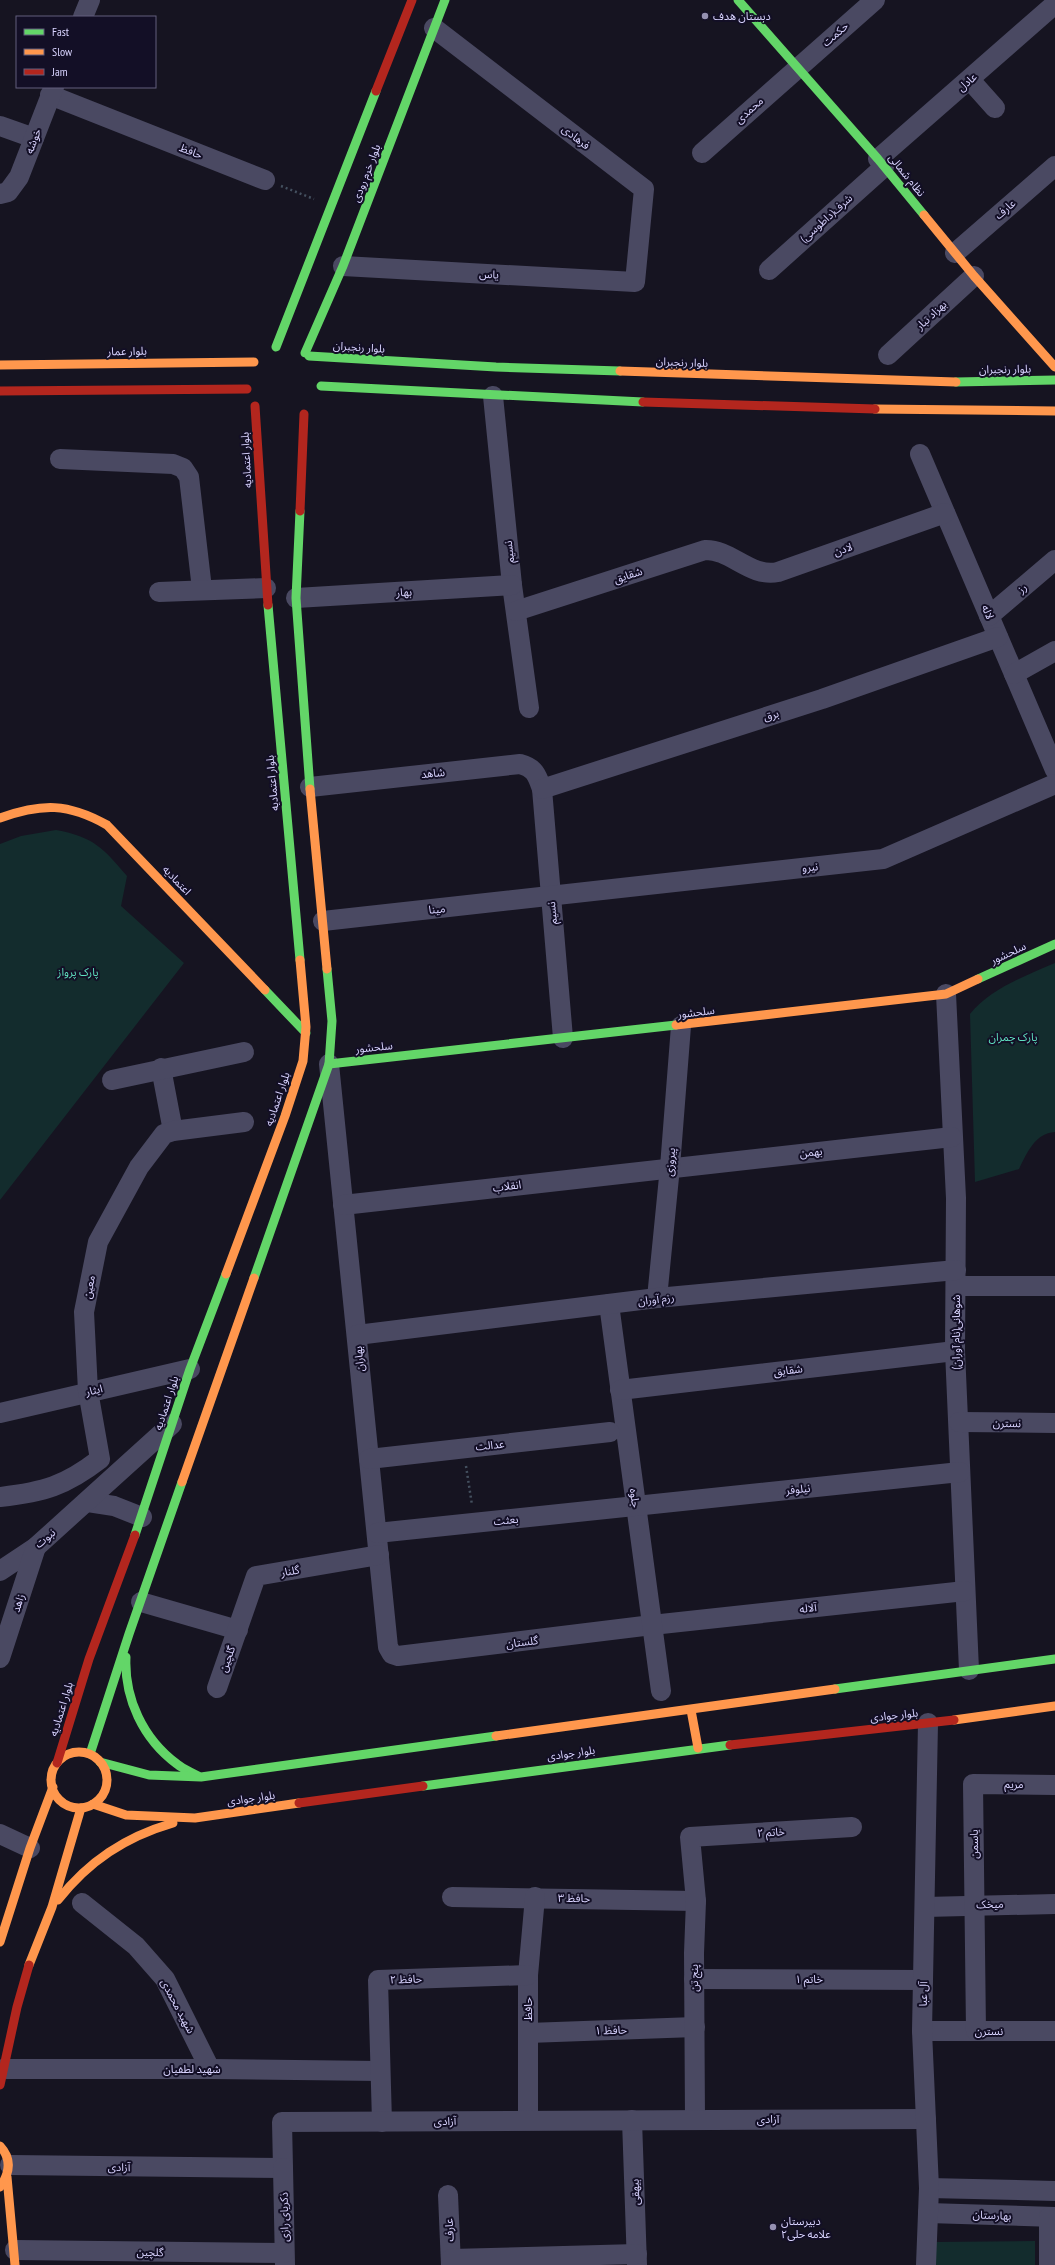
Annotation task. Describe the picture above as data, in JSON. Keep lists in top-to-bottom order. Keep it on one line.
{"streets":{"street":["حکمت","عادل","محمدی","فرهادی","خوشه","حافظ","بلوار خرم رودی","نظام شمالی","عارف","شرف(داطوسی)","یاس","بهزاد تبار","بلوار رنجبران","بلوار عمار","بلوار اعتمادیه","لادن","نسیم","شقایق","رز","بهار","لاله","برق","شاهد","نیرو","اعتمادیه","مینا","سلحشور","بهمن","پیروزی","انقلاب","معین","رزم آوران","شوهانی(نام آوران)","بهاران","ایثار","نسترن","عدالت","نیلوفر","جلوه","بعثت","نبوت","گلنار","زاهد","آلاله","گلستان","گلچین","بلوار جوادی","مریم","خاتم ۲","یاسمن","حافظ ۳","میخک","پنج تن","حافظ ۲","خاتم ۱","آل عبا","شهید محمدی","حافظ ۱","شهید لطفیان","آزادی","بیهقی","بهارستان","ذکریای رازی"]},"crossings":[["حکمت","محمدی"],["حکمت","نظام شمالی"],["عادل","نظام شمالی"],["عادل","شرف(داطوسی)"],["محمدی","نظام شمالی"],["فرهادی","بلوار خرم رودی"],["فرهادی","یاس"],["خوشه","حافظ"],["حافظ","حافظ ۳"],["حافظ","حافظ ۲"],["حافظ","حافظ ۱"],["حافظ","آزادی"],["بلوار خرم رودی","یاس"],["بلوار خرم رودی","بلوار رنجبران"],["نظام شمالی","عارف"],["نظام شمالی","شرف(داطوسی)"],["نظام شمالی","بهزاد تبار"],["بلوار اعتمادیه","اعتمادیه"],["بلوار اعتمادیه","ایثار"],["بلوار اعتمادیه","نبوت"],["بلوار اعتمادیه","بلوار جوادی"],["لادن","شقایق"],["لادن","لاله"],["نسیم","شقایق"],["نسیم","بهار"],["نسیم","برق"],["نسیم","شاهد"],["نسیم","نیرو"],["نسیم","مینا"],["نسیم","سلحشور"],["شقایق","شوهانی(نام آوران)"],["شقایق","جلوه"],["رز","لاله"],["لاله","برق"],["برق","شاهد"],["نیرو","مینا"],["سلحشور","پیروزی"],["سلحشور","شوهانی(نام آوران)"],["سلحشور","بهاران"],["بهمن","پیروزی"],["بهمن","انقلاب"],["بهمن","شوهانی(نام آوران)"],["پیروزی","انقلاب"],["پیروزی","رزم آوران"],["انقلاب","بهاران"],["معین","ایثار"],["معین","نبوت"],["رزم آوران","شوهانی(نام آوران)"],["رزم آوران","بهاران"],["رزم آوران","جلوه"],["شوهانی(نام آوران)","نسترن"],["شوهانی(نام آوران)","نیلوفر"],["شوهانی(نام آوران)","آلاله"],["بهاران","عدالت"],["بهاران","بعثت"],["بهاران","گلنار"],["بهاران","گلستان"],["نسترن","یاسمن"],["نسترن","آل عبا"],["نیلوفر","جلوه"],["نیلوفر","بعثت"],["جلوه","بعثت"],["جلوه","آلاله"],["جلوه","گلستان"],["نبوت","زاهد"],["گلنار","گلچین"],["آلاله","گلستان"],["گلچین","ذکریای رازی"],["بلوار جوادی","آل عبا"],["مریم","یاسمن"],["خاتم ۲","پنج تن"],["یاسمن","میخک"],["حافظ ۳","پنج تن"],["میخک","آل عبا"],["پنج تن","خاتم ۱"],["پنج تن","حافظ ۱"],["پنج تن","آزادی"],["حافظ ۲","شهید لطفیان"],["حافظ ۲","آزادی"],["خاتم ۱","آل عبا"],["آل عبا","آزادی"],["آل عبا","بهارستان"],["شهید محمدی","شهید لطفیان"],["آزادی","بیهقی"],["آزادی","ذکریای رازی"]],"parks":["پارک پرواز","پارک چمران"],"places":["دبستان هدف","دبیرستان علامه حلی۲"],"legend":["Fast","Slow","Jam"]}
